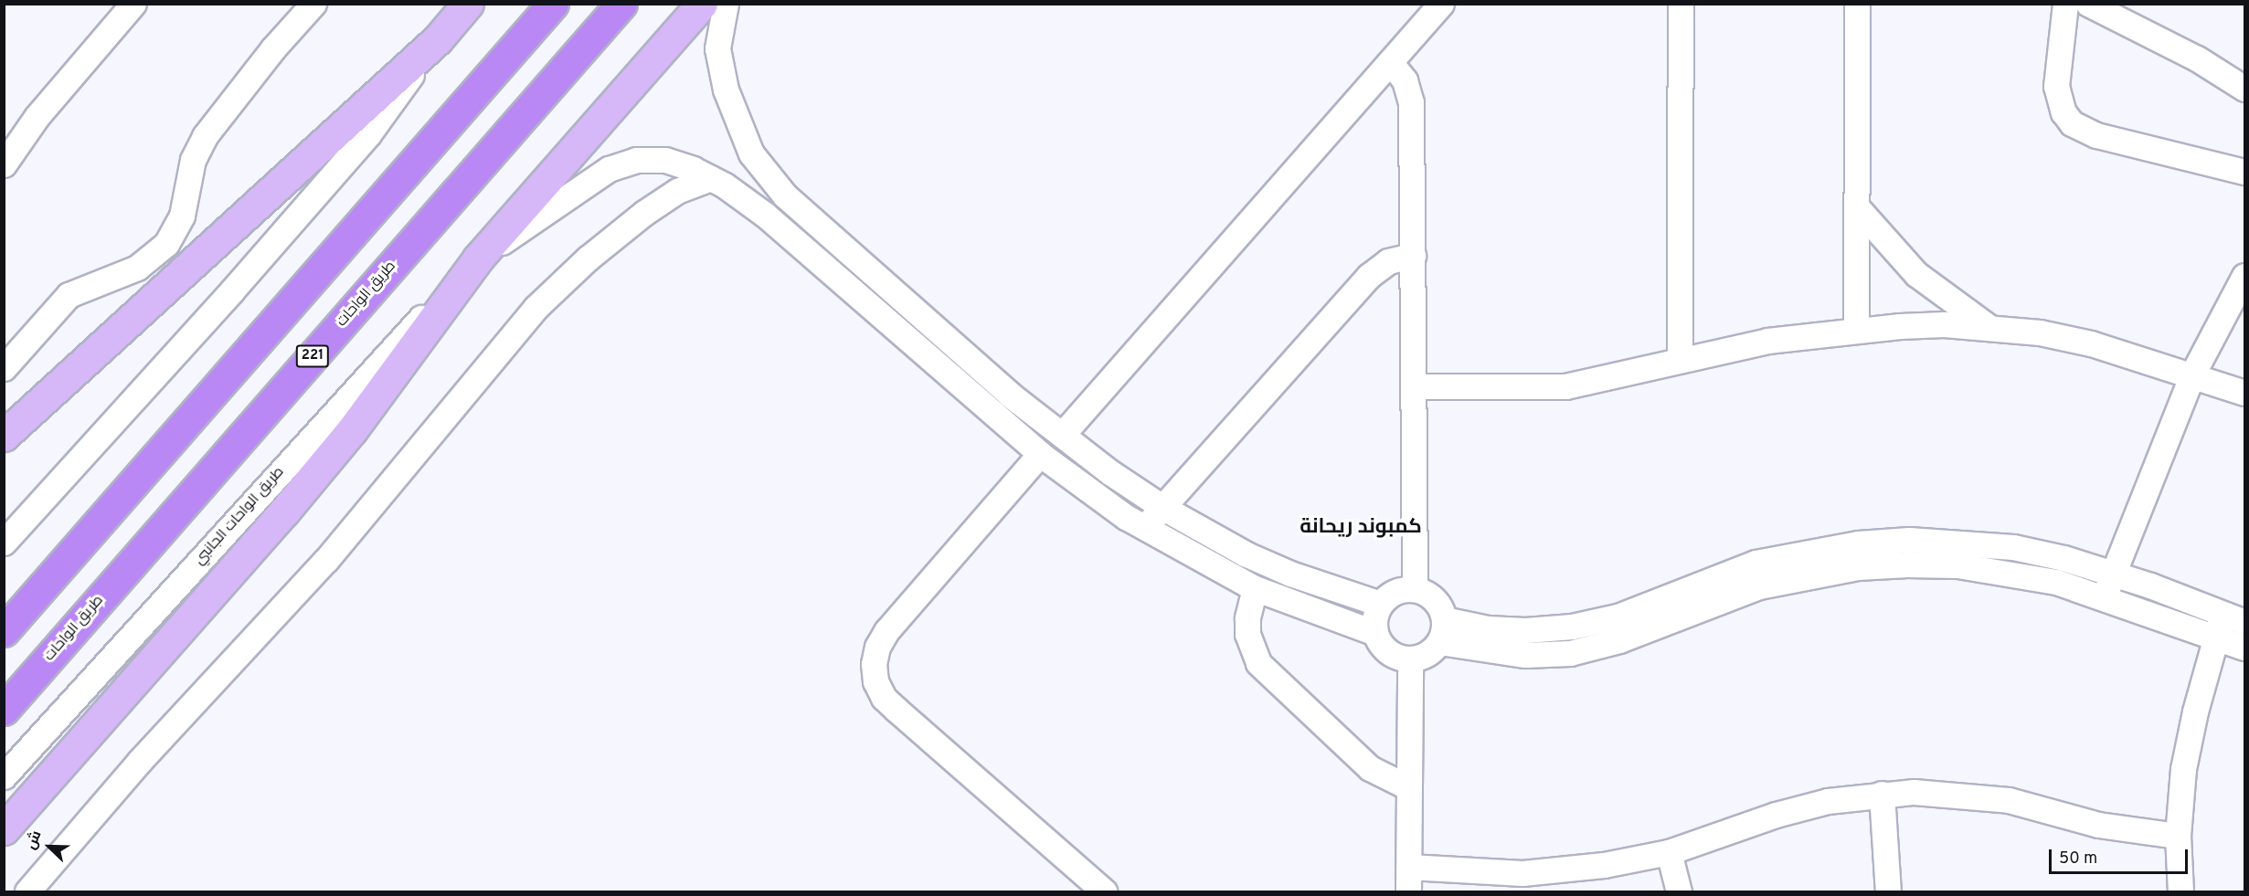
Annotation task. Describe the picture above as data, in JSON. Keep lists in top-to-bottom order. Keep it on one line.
{"streets":{"highway":["طريق الواحات","221"],"street":["طريق الواحات الجانبي"]},"districts":["كمبوند ريحانة"],"scale_bar":"50 m","north":"top left"}
